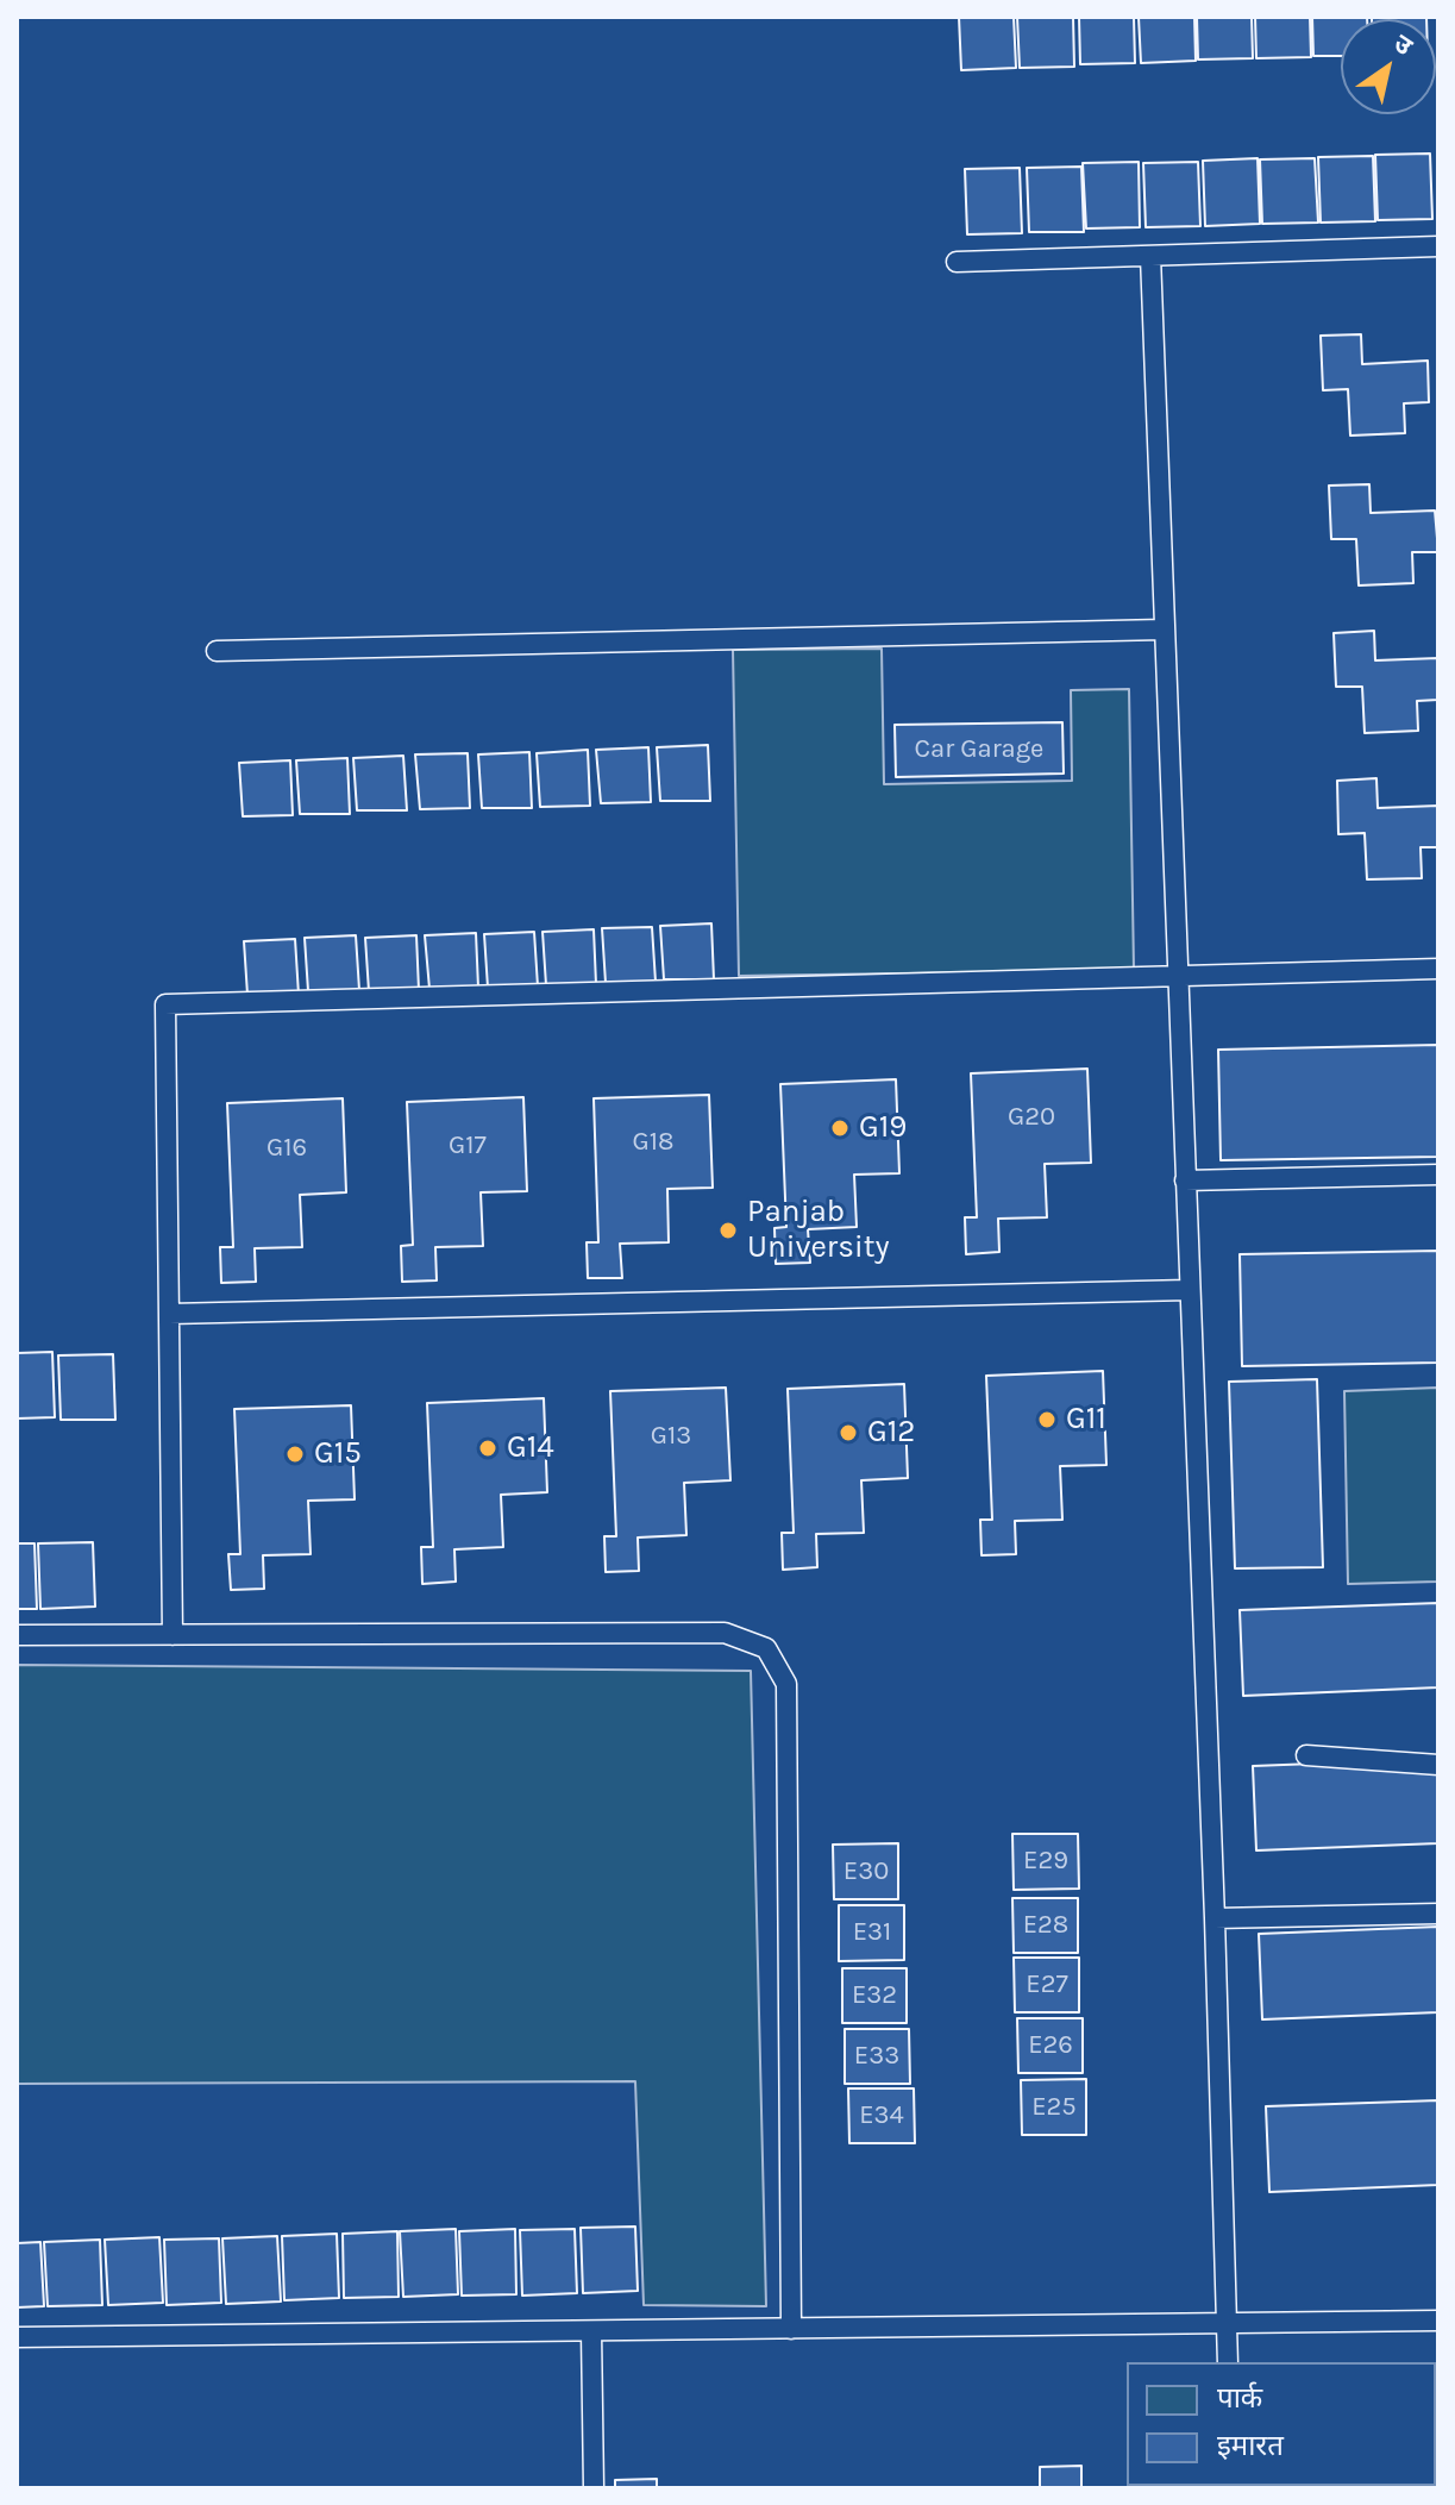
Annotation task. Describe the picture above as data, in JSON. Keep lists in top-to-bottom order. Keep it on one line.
{"places":["G19","Panjab University","G11","G12","G14","G15"],"house_numbers":["Car Garage","G20","G18","G17","G16","G13","E29","E30","E28","E31","E27","E32","E26","E33","E25","E34"],"legend":["पार्क","इमारत"],"north":"top right"}
